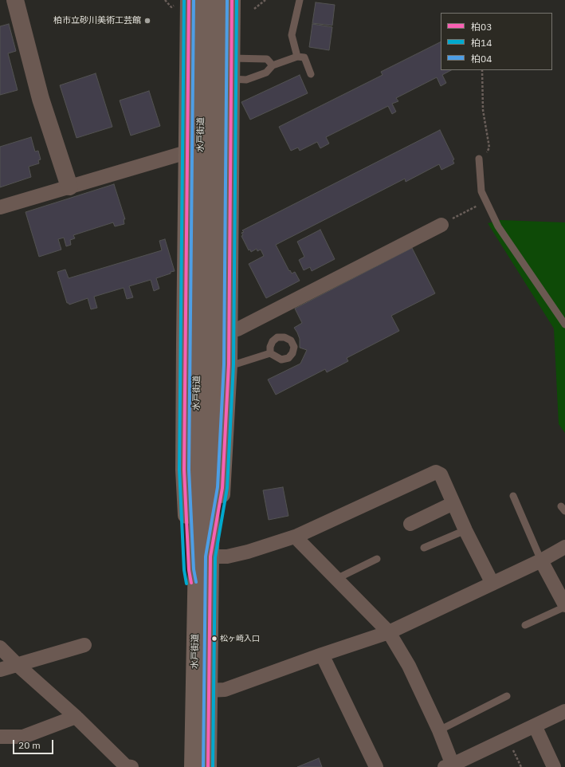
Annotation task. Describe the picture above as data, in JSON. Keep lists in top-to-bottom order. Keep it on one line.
{"streets":{"highway":["水戸街道"]},"places":["柏市立砂川美術工芸館","松ヶ崎入口"],"lines":["transit line 柏03","transit line 柏14","transit line 柏04"],"legend":["柏03","柏14","柏04"],"scale_bar":"20 m"}
